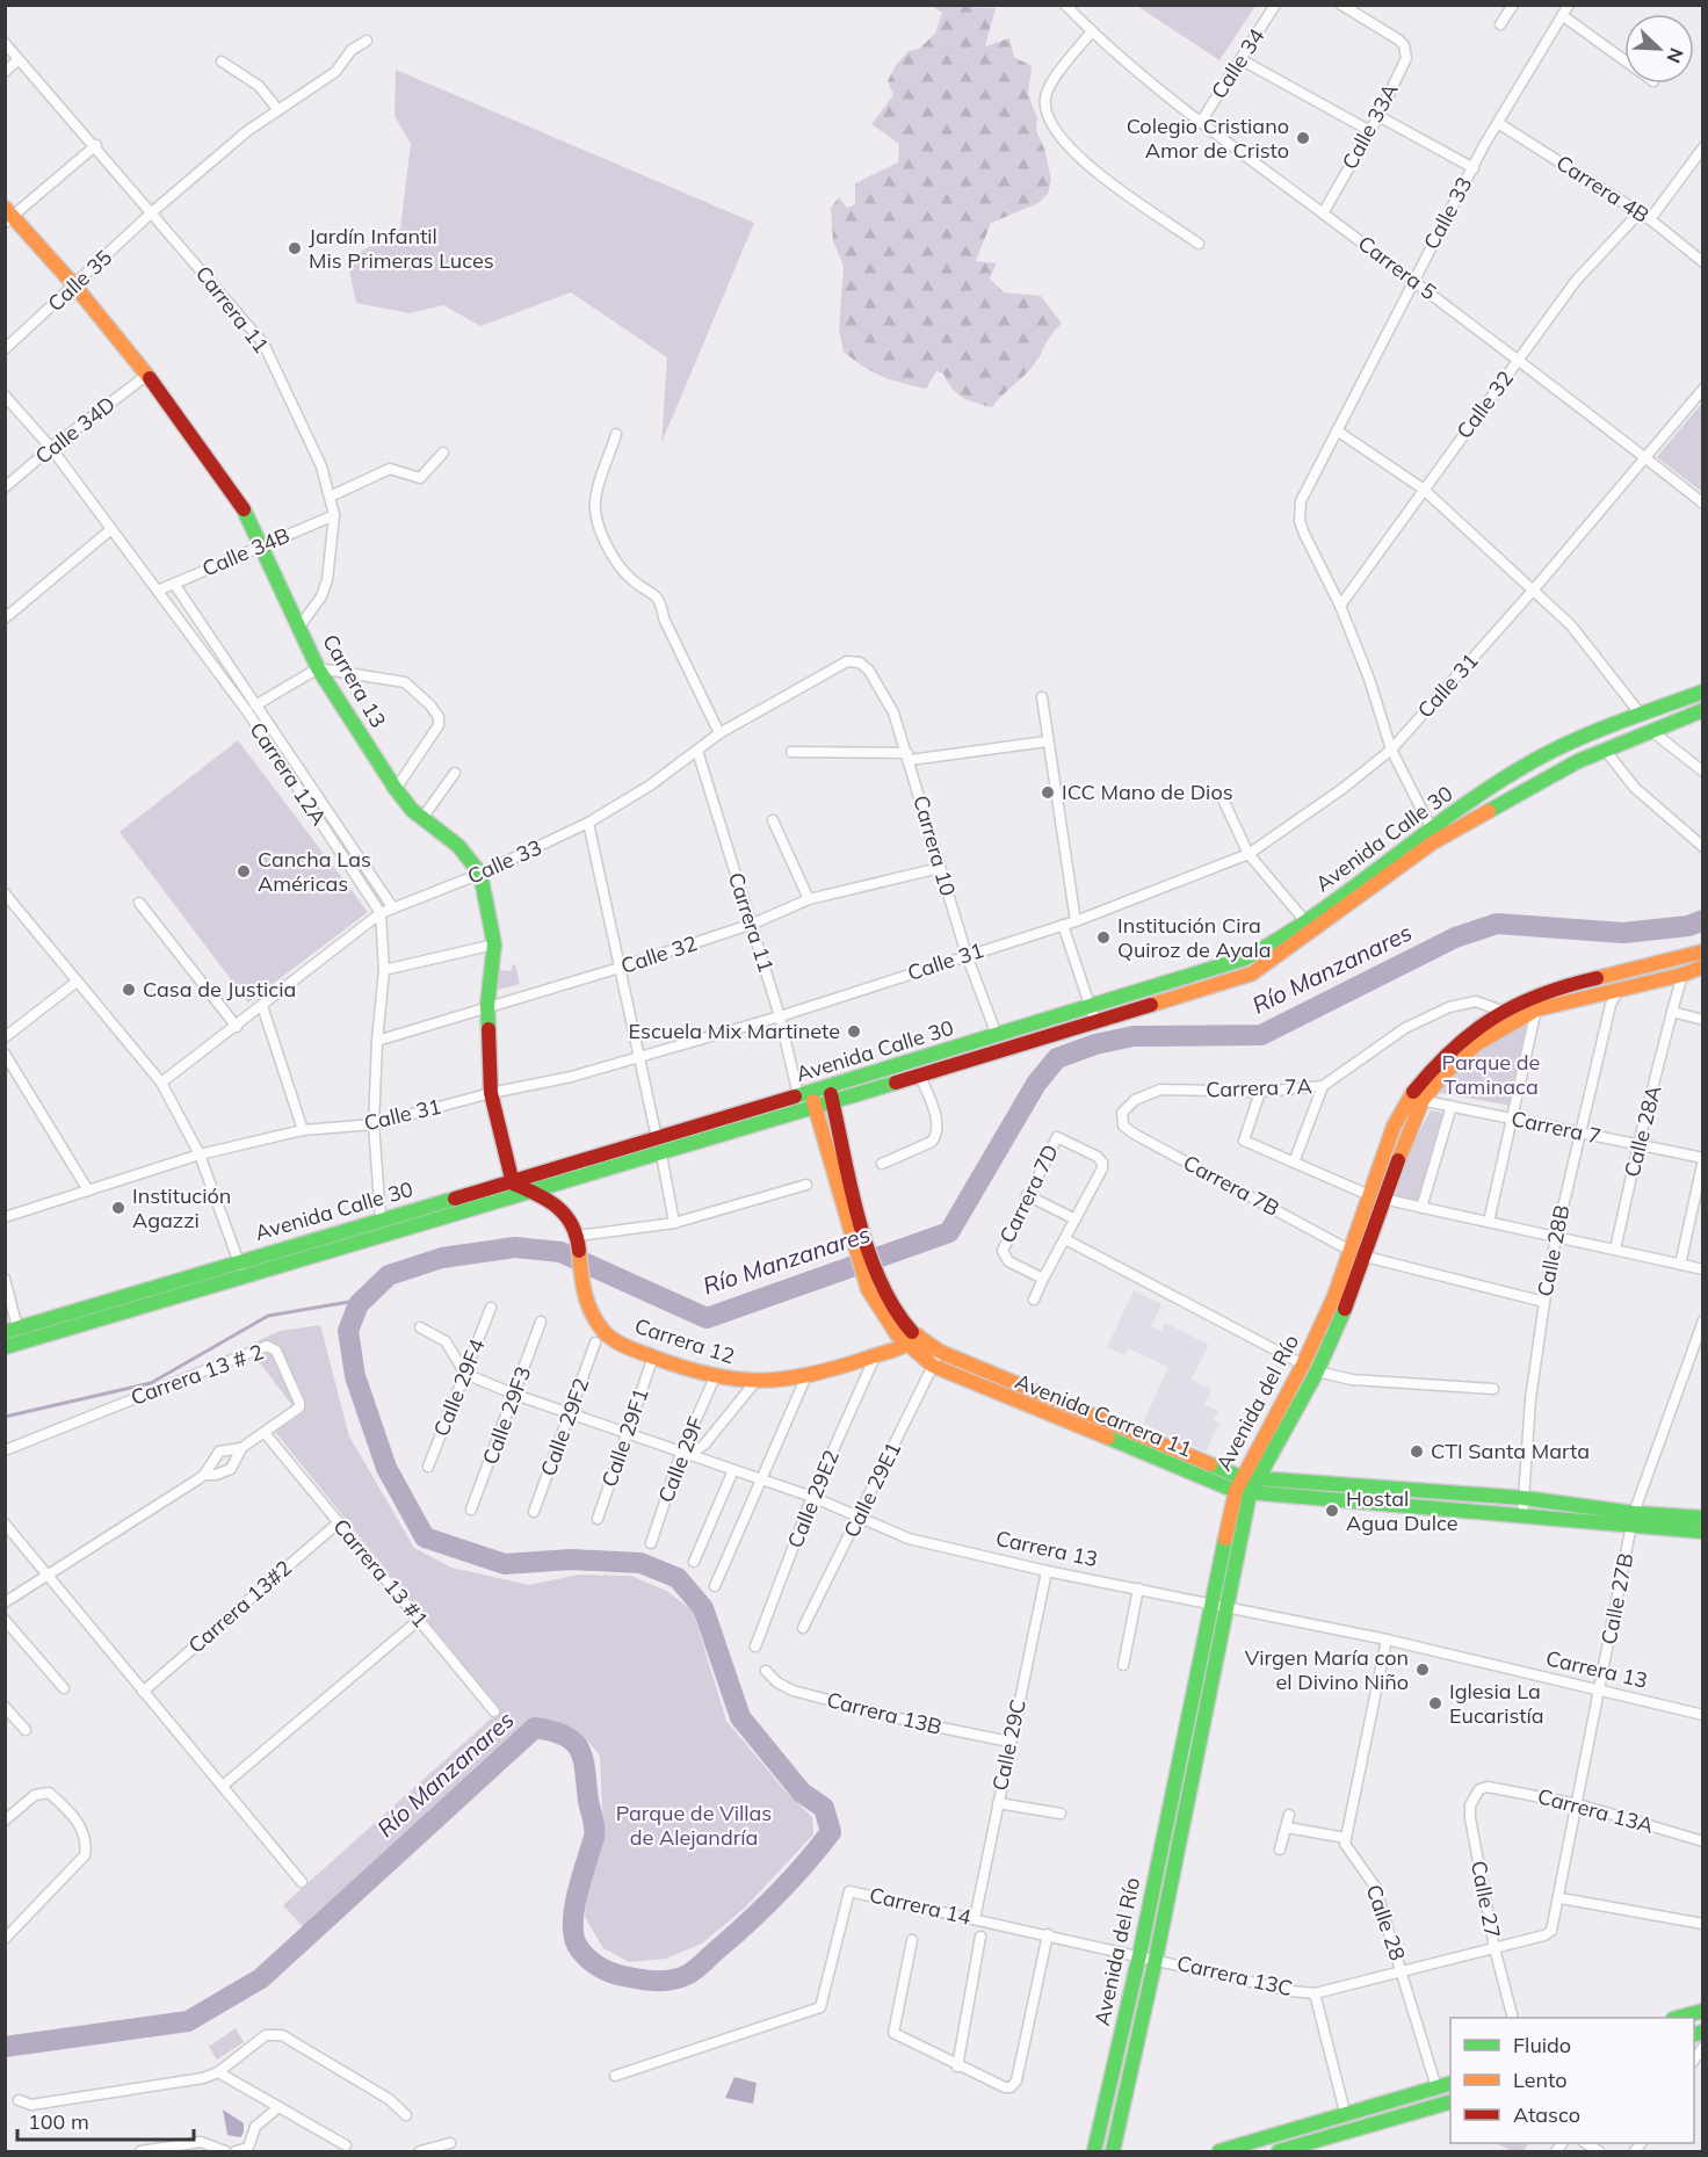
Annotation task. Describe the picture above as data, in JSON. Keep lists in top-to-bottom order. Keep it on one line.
{"streets":{"main road":["Carrera 13","Avenida Calle 30","Carrera 12","Avenida del Río","Avenida Carrera 11"],"street":["Calle 34","Calle 33A","Carrera 4B","Calle 33","Carrera 5","Calle 35","Carrera 11","Calle 32","Calle 34D","Calle 34B","Calle 31","Carrera 12A","Carrera 10","Carrera 7A","Carrera 7","Calle 28A","Carrera 7B","Carrera 7D","Calle 28B","Carrera 13 # 2","Calle 29F4","Calle 29F3","Calle 29F2","Calle 29F1","Calle 29F","Calle 29E1","Calle 29E2","Carrera 13 #1","Calle 27B","Carrera 13#2","Carrera 13B","Calle 29C","Carrera 13A","Calle 27","Carrera 14","Calle 28","Carrera 13C"]},"crossings":[["Calle 34","Carrera 5"],["Calle 33A","Carrera 5"],["Carrera 4B","Calle 33"],["Carrera 4B","Calle 32"],["Calle 33","Carrera 5"],["Calle 33","Carrera 11"],["Calle 33","Calle 32"],["Calle 33","Carrera 13"],["Calle 33","Carrera 12A"],["Calle 33","Carrera 10"],["Carrera 5","Calle 32"],["Carrera 5","Calle 31"],["Calle 35","Carrera 11"],["Calle 35","Carrera 13"],["Carrera 11","Calle 32"],["Carrera 11","Calle 34B"],["Carrera 11","Carrera 13"],["Carrera 11","Calle 31"],["Carrera 11","Avenida Calle 30"],["Carrera 11","Avenida Carrera 11"],["Calle 32","Carrera 13"],["Calle 32","Carrera 10"],["Calle 34D","Carrera 13"],["Calle 34D","Carrera 12A"],["Calle 34B","Carrera 13"],["Calle 34B","Carrera 12A"],["Carrera 13","Calle 31"],["Carrera 13","Avenida Calle 30"],["Carrera 13","Calle 29F4"],["Carrera 13","Avenida del Río"],["Carrera 13","Calle 29F3"],["Carrera 13","Calle 29F2"],["Carrera 13","Calle 29F1"],["Carrera 13","Calle 29F"],["Carrera 13","Calle 29E1"],["Carrera 13","Calle 29E2"],["Carrera 13","Calle 27B"],["Carrera 13","Calle 29C"],["Calle 31","Carrera 10"],["Avenida Calle 30","Carrera 10"],["Avenida Calle 30","Avenida Carrera 11"],["Carrera 7A","Carrera 7B"],["Carrera 7A","Avenida del Río"],["Carrera 7","Calle 28A"],["Carrera 7","Calle 28B"],["Carrera 7","Avenida del Río"],["Calle 28A","Avenida del Río"],["Carrera 7B","Avenida del Río"],["Calle 28B","Avenida del Río"],["Calle 28B","Avenida Carrera 11"],["Carrera 12","Avenida Carrera 11"],["Carrera 12","Calle 29F1"],["Carrera 12","Calle 29F"],["Carrera 12","Calle 29E2"],["Carrera 13 # 2","Carrera 13 #1"],["Avenida del Río","Avenida Carrera 11"],["Avenida del Río","Carrera 14"],["Avenida del Río","Carrera 13C"],["Avenida Carrera 11","Calle 29E1"],["Avenida Carrera 11","Calle 27B"],["Carrera 13 #1","Carrera 13#2"],["Calle 27B","Carrera 13A"],["Calle 27B","Carrera 13C"],["Carrera 13B","Calle 29C"],["Calle 29C","Carrera 14"],["Carrera 13A","Calle 27"],["Calle 27","Carrera 13C"],["Carrera 14","Carrera 13C"],["Calle 28","Carrera 13C"]],"water":["Río Manzanares"],"parks":["Parque de Taminaca","Parque de Villas de Alejandría"],"places":["Colegio Cristiano Amor de Cristo","Jardín Infantil Mis Primeras Luces","ICC Mano de Dios","Cancha Las Américas","Institución Cira Quiroz de Ayala","Casa de Justicia","Escuela Mix Martinete","Institución Agazzi","CTI Santa Marta","Hostal Agua Dulce","Virgen María con el Divino Niño","Iglesia La Eucaristía"],"legend":["Fluido","Lento","Atasco"],"scale_bar":"100 m","north":"bottom right"}
